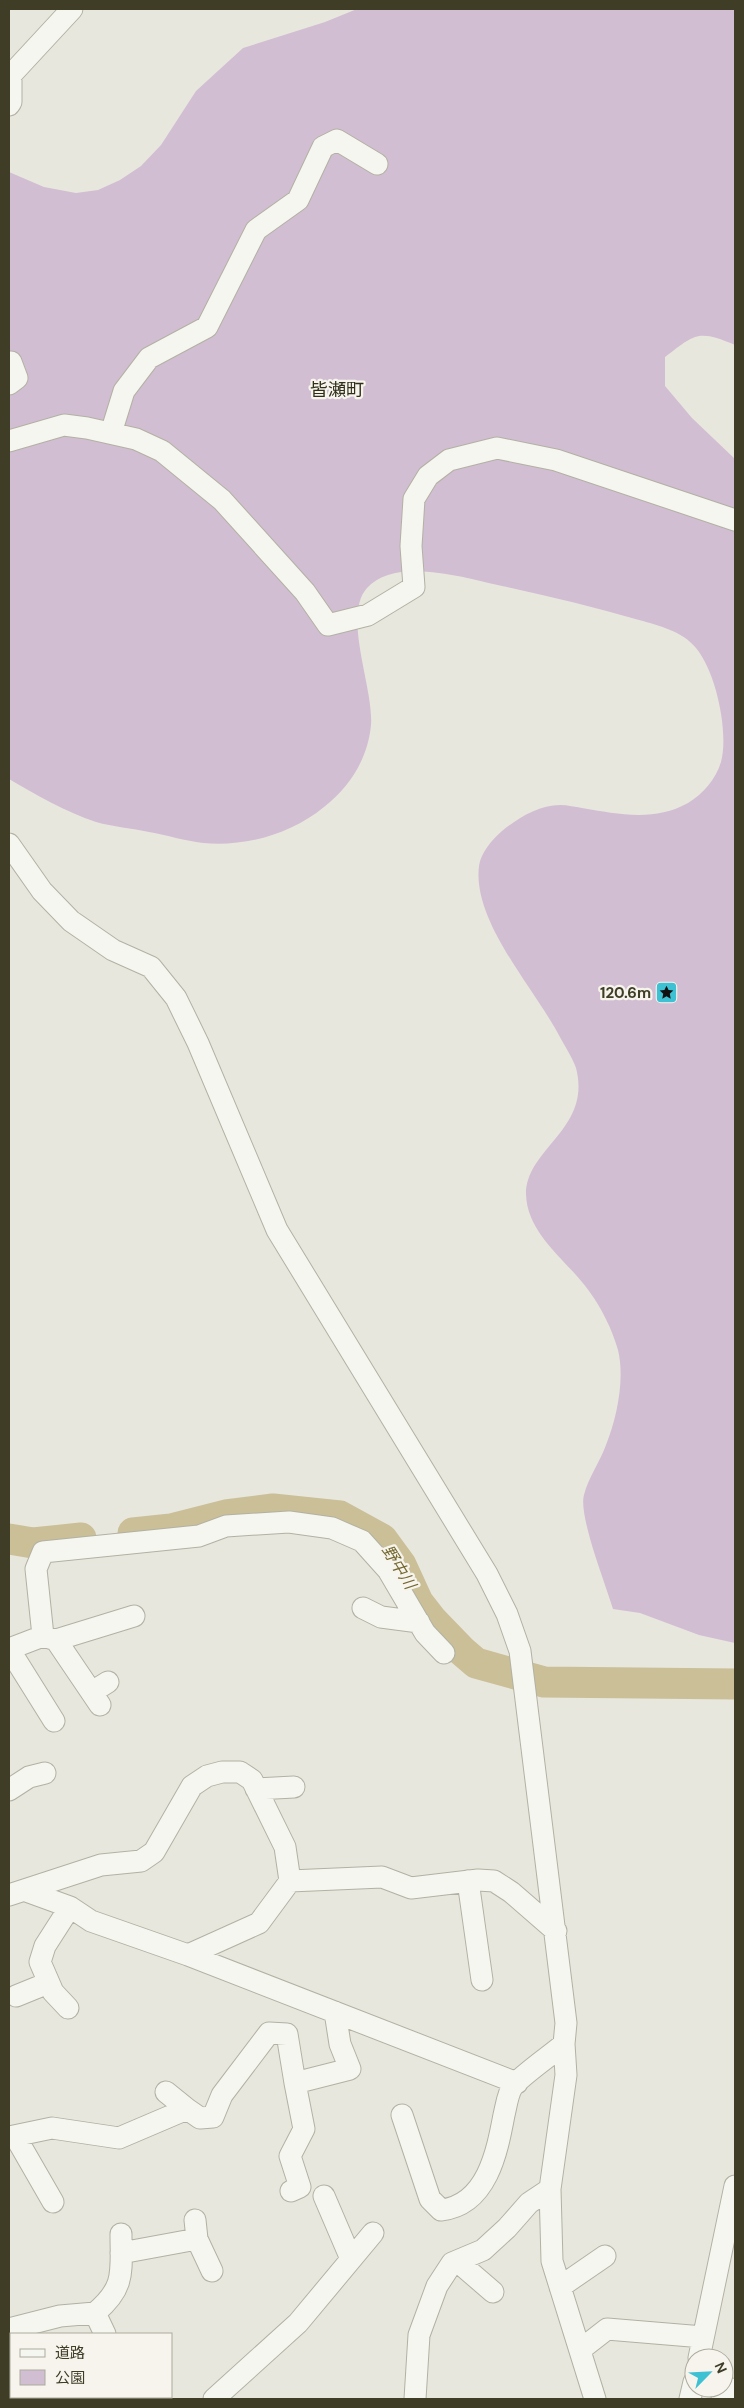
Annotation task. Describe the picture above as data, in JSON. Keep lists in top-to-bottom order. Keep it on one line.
{"districts":["皆瀬町"],"water":["野中川"],"places":{"place":["120.6m"]},"legend":["道路","公園"],"north":"top right"}
